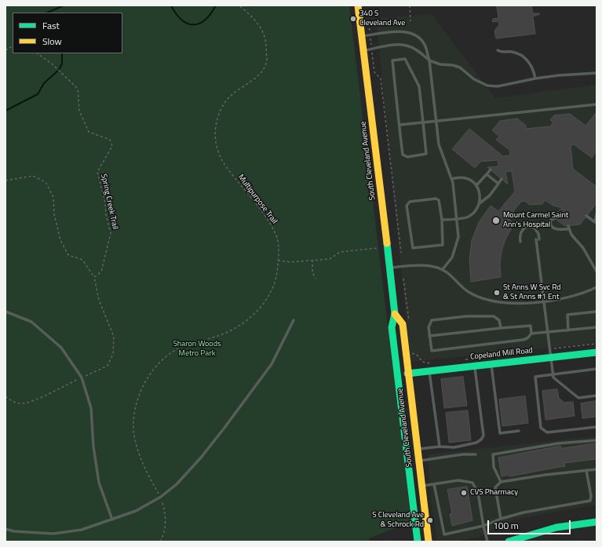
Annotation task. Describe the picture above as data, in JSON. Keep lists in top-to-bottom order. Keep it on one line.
{"streets":{"main road":["South Cleveland Avenue","Copeland Mill Road"],"path":["Multipurpose Trail","Spring Creek Trail"]},"crossings":[["South Cleveland Avenue","Copeland Mill Road"]],"parks":["Sharon Woods Metro Park"],"places":["340 S Cleveland Ave","Mount Carmel Saint Ann's Hospital","St Anns W Svc Rd & St Anns #1 Ent","CVS Pharmacy","S Cleveland Ave & Schrock Rd"],"legend":["Fast","Slow"],"scale_bar":"100 m"}
